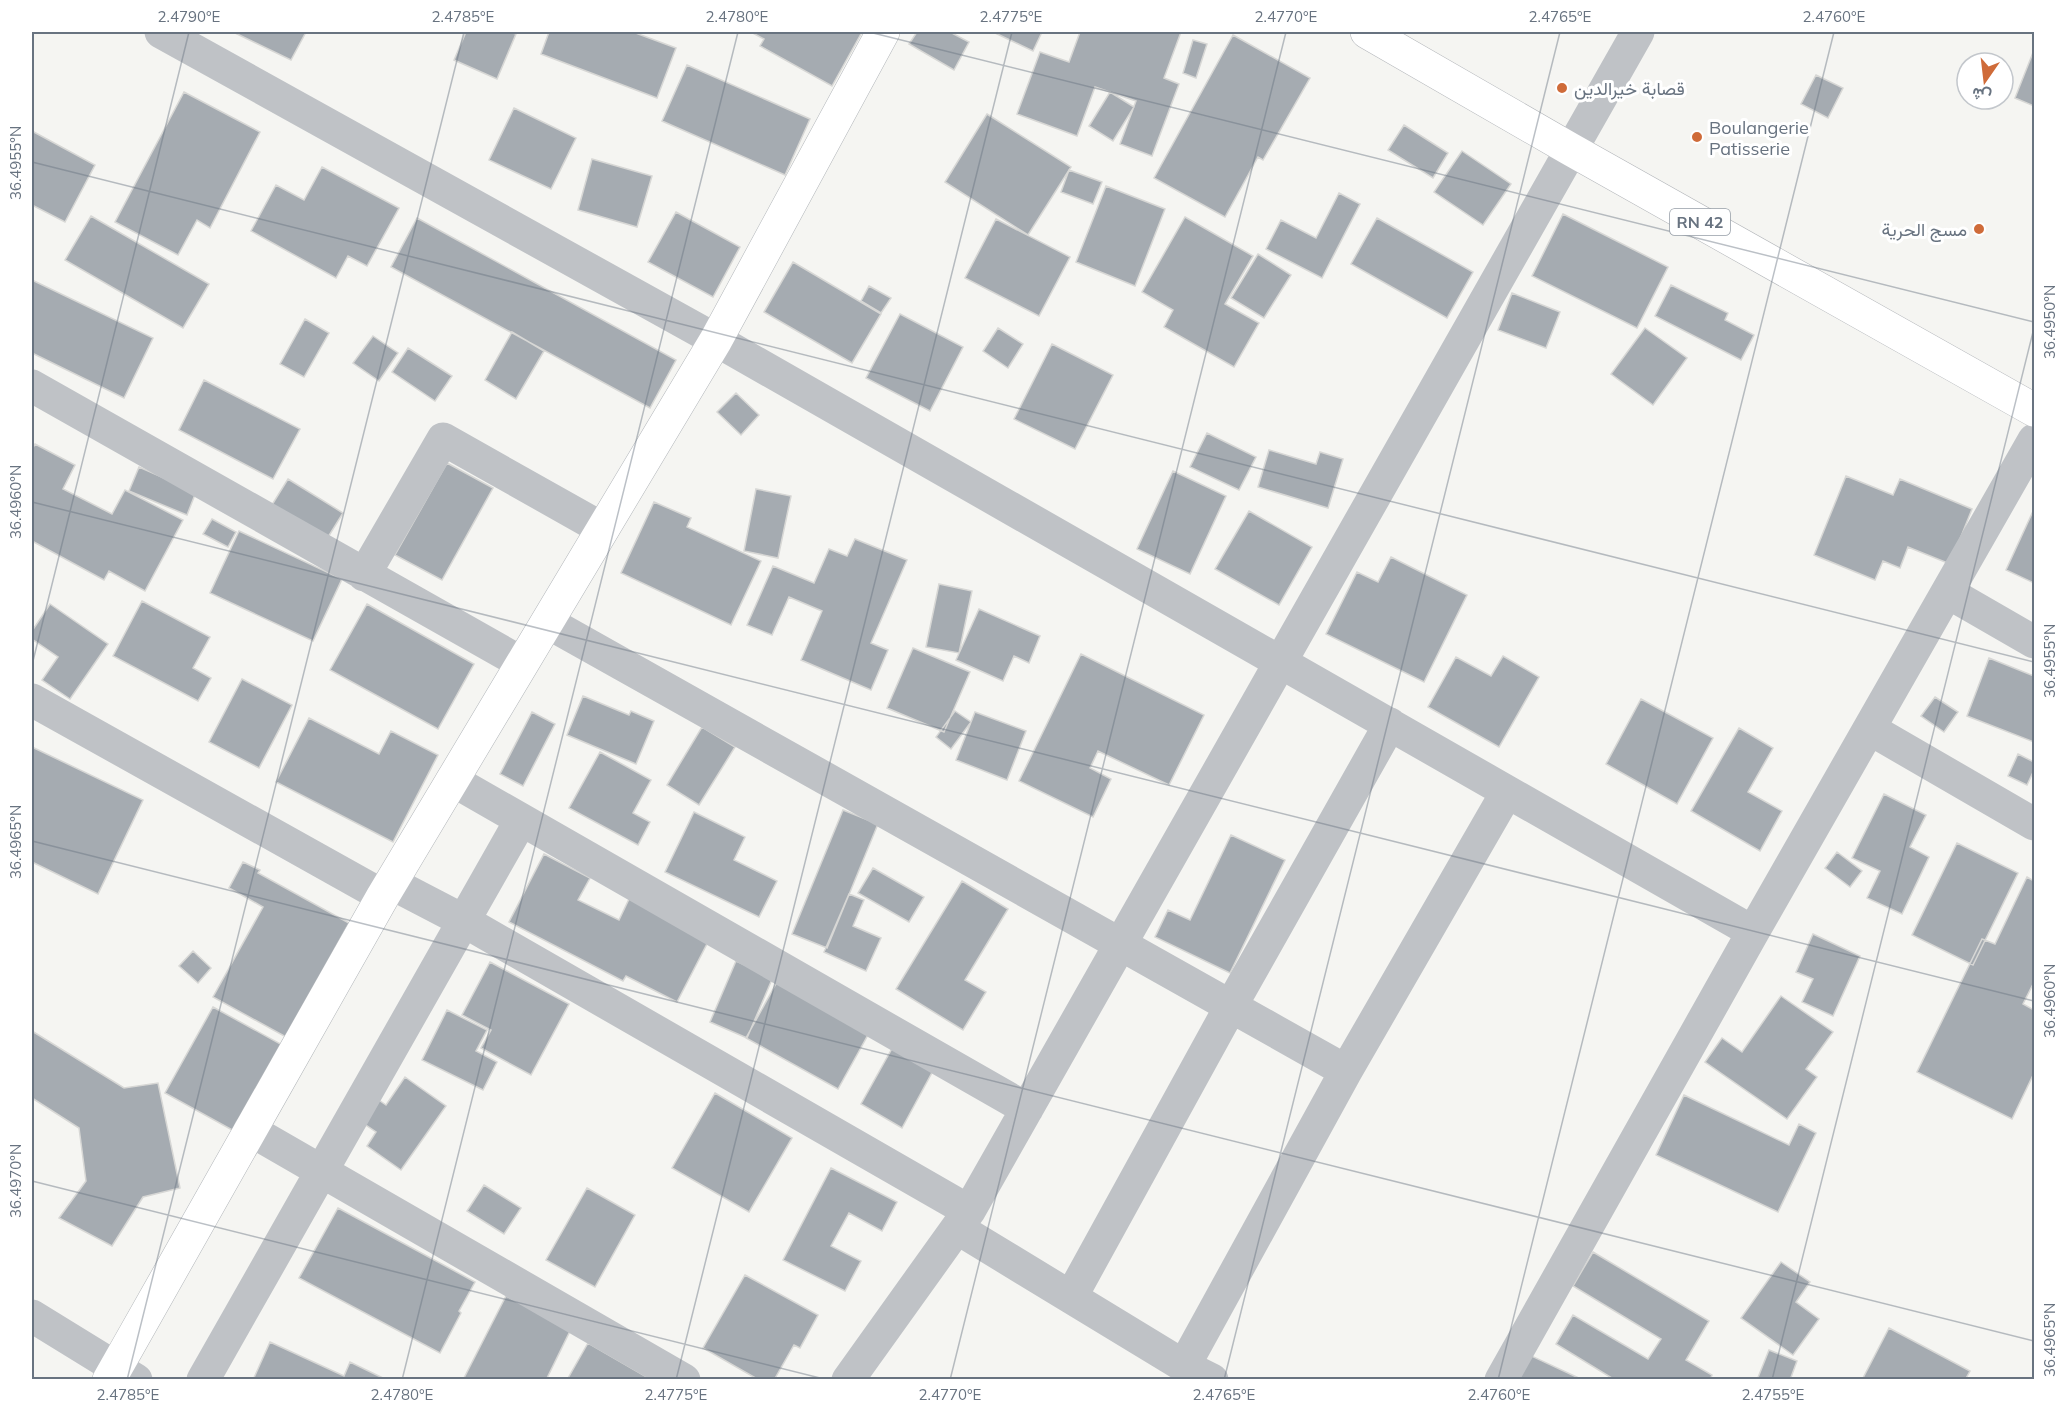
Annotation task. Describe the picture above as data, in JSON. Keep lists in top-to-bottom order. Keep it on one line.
{"streets":{"main road":["RN 42"]},"places":["قصابة خيرالدين","Boulangerie Patisserie","مسج الحرية"],"north":"bottom","coordinates":["2.4790°E","2.4785°E","2.4780°E","2.4775°E","2.4770°E","2.4765°E","2.4760°E","36.4955°N","36.4950°N","36.4960°N","36.4965°N","36.4970°N","2.4755°E"]}
